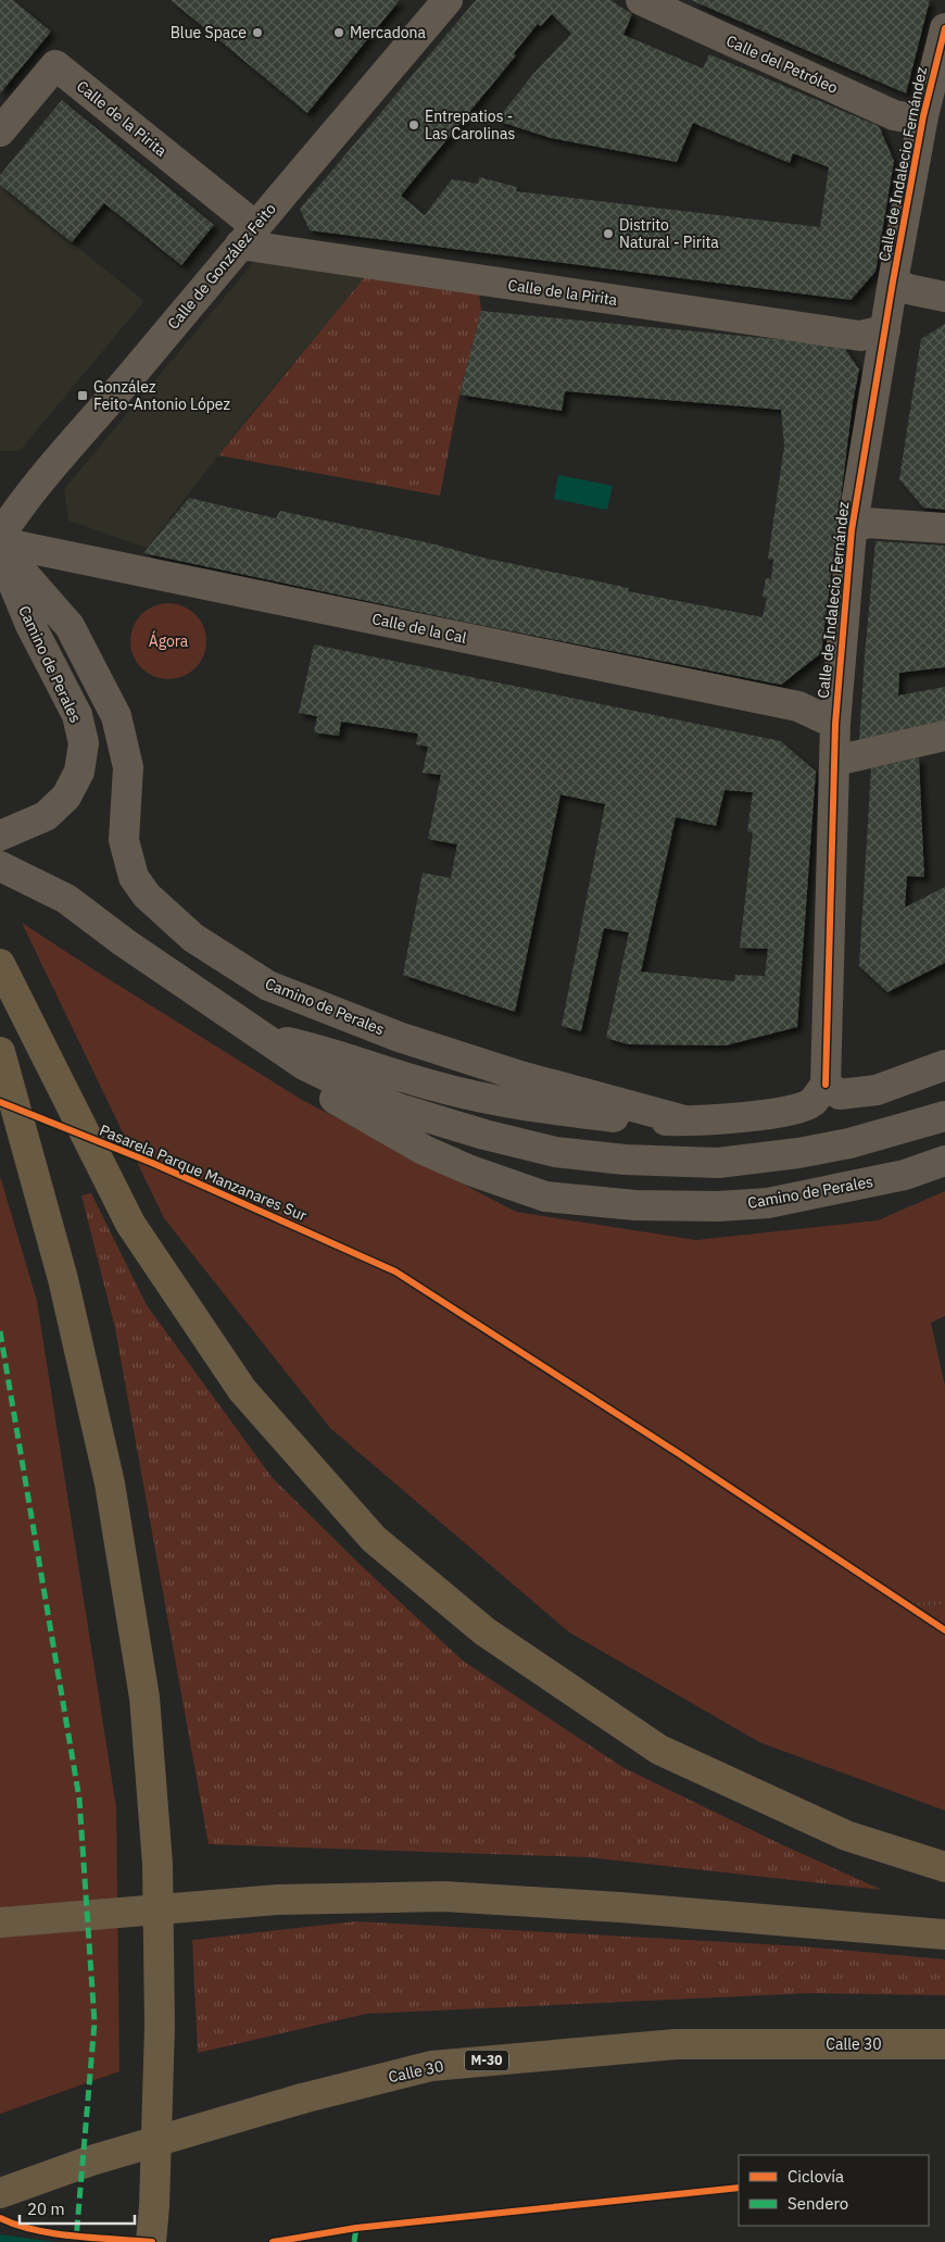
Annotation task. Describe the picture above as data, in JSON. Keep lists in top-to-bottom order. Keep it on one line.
{"streets":{"highway":["Calle 30","M-30"],"street":["Calle del Petróleo","Calle de la Pirita","Calle de Indalecio Fernández","Calle de González Feito","Calle de la Cal","Camino de Perales"],"cycle path":["Pasarela Parque Manzanares Sur"]},"crossings":[["Calle del Petróleo","Calle de Indalecio Fernández"],["Calle de la Pirita","Calle de Indalecio Fernández"],["Calle de la Pirita","Calle de González Feito"],["Calle de Indalecio Fernández","Calle de la Cal"],["Calle de Indalecio Fernández","Camino de Perales"],["Calle de la Cal","Camino de Perales"]],"parks":["Ágora"],"places":{"other":["Blue Space","Mercadona","Entrepatios - Las Carolinas","Distrito Natural - Pirita"],"transit":["González Feito-Antonio López"]},"legend":["Ciclovía","Sendero"],"scale_bar":"20 m"}
